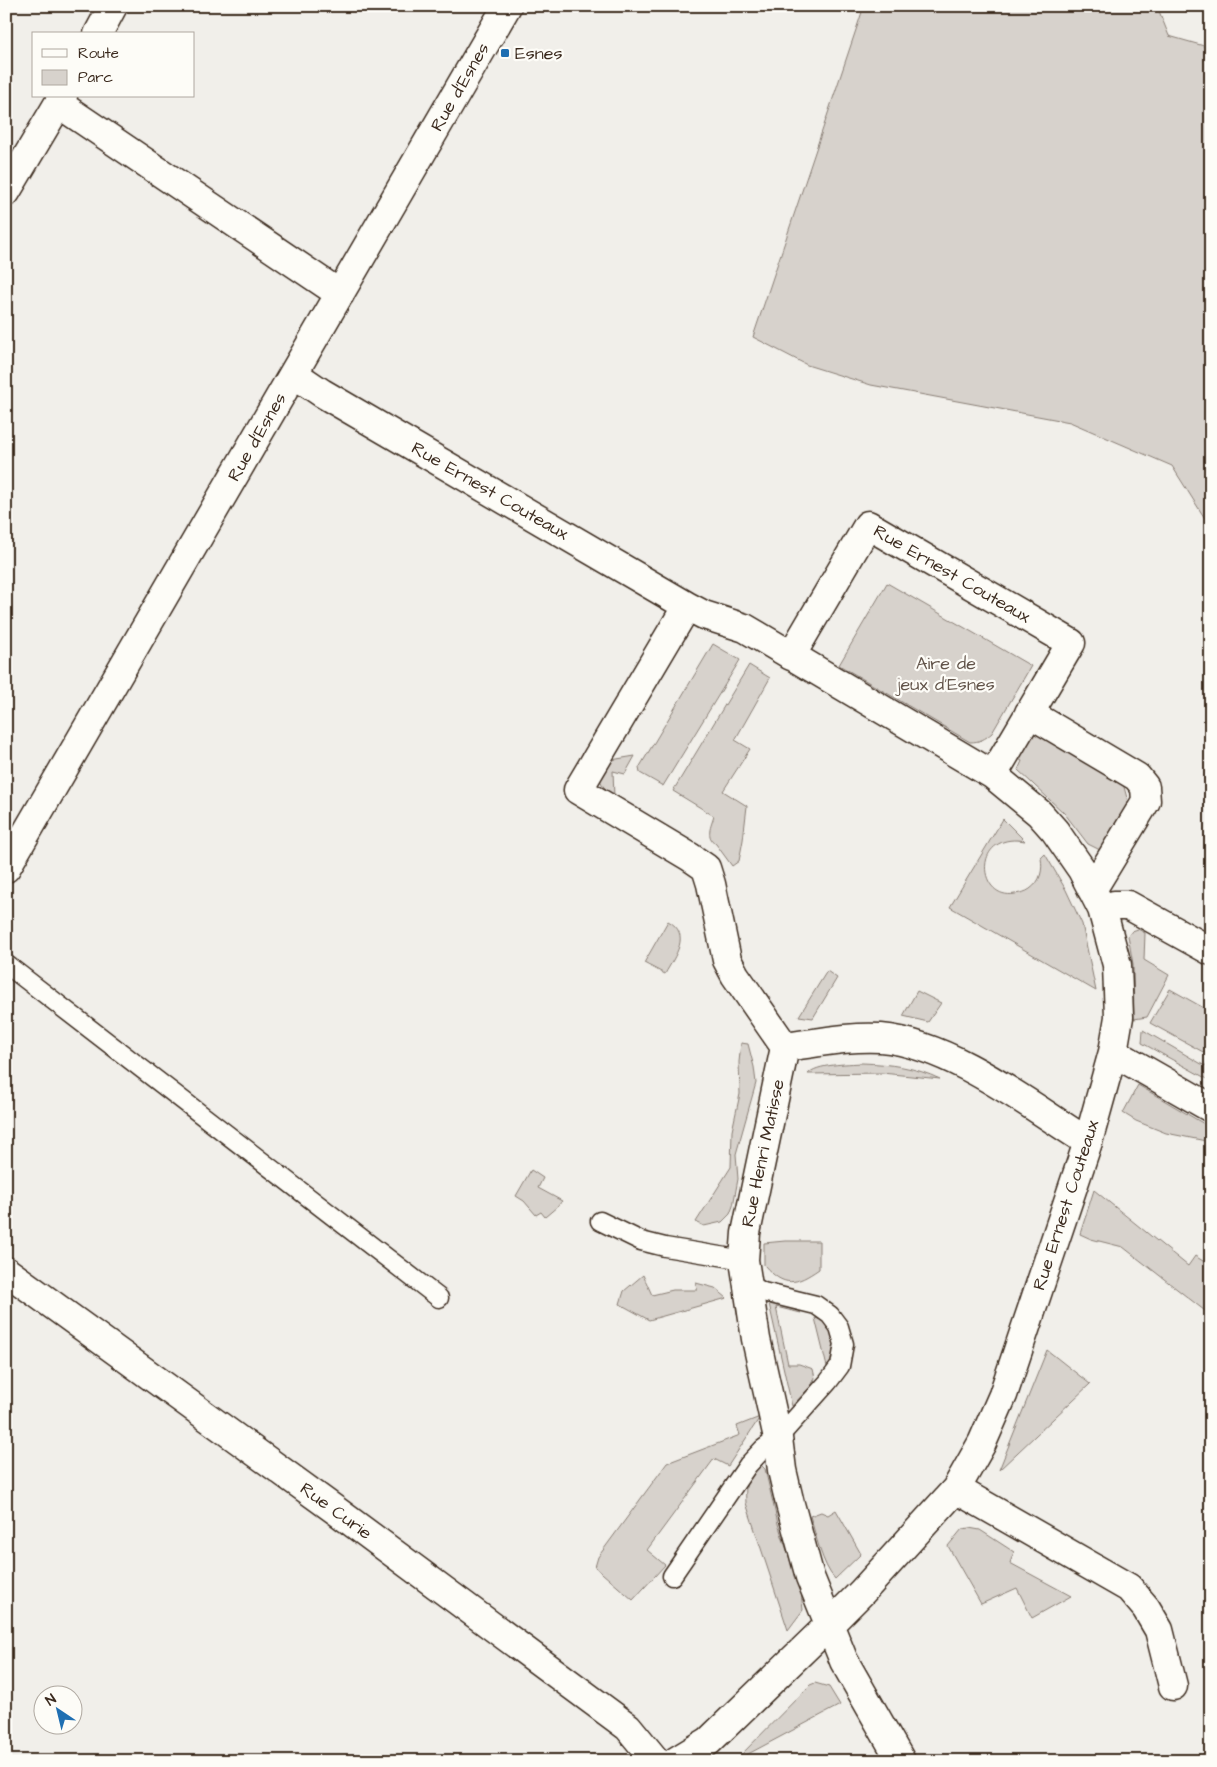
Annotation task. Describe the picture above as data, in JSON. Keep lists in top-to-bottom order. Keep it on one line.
{"streets":{"street":["Rue d'Esnes","Rue Ernest Couteaux","Rue Henri Matisse","Rue Curie"]},"crossings":[["Rue d'Esnes","Rue Ernest Couteaux"],["Rue Ernest Couteaux","Rue Henri Matisse"]],"parks":["Aire de jeux d'Esnes"],"places":{"transit":["Esnes"]},"legend":["Route","Parc"],"north":"top left"}
